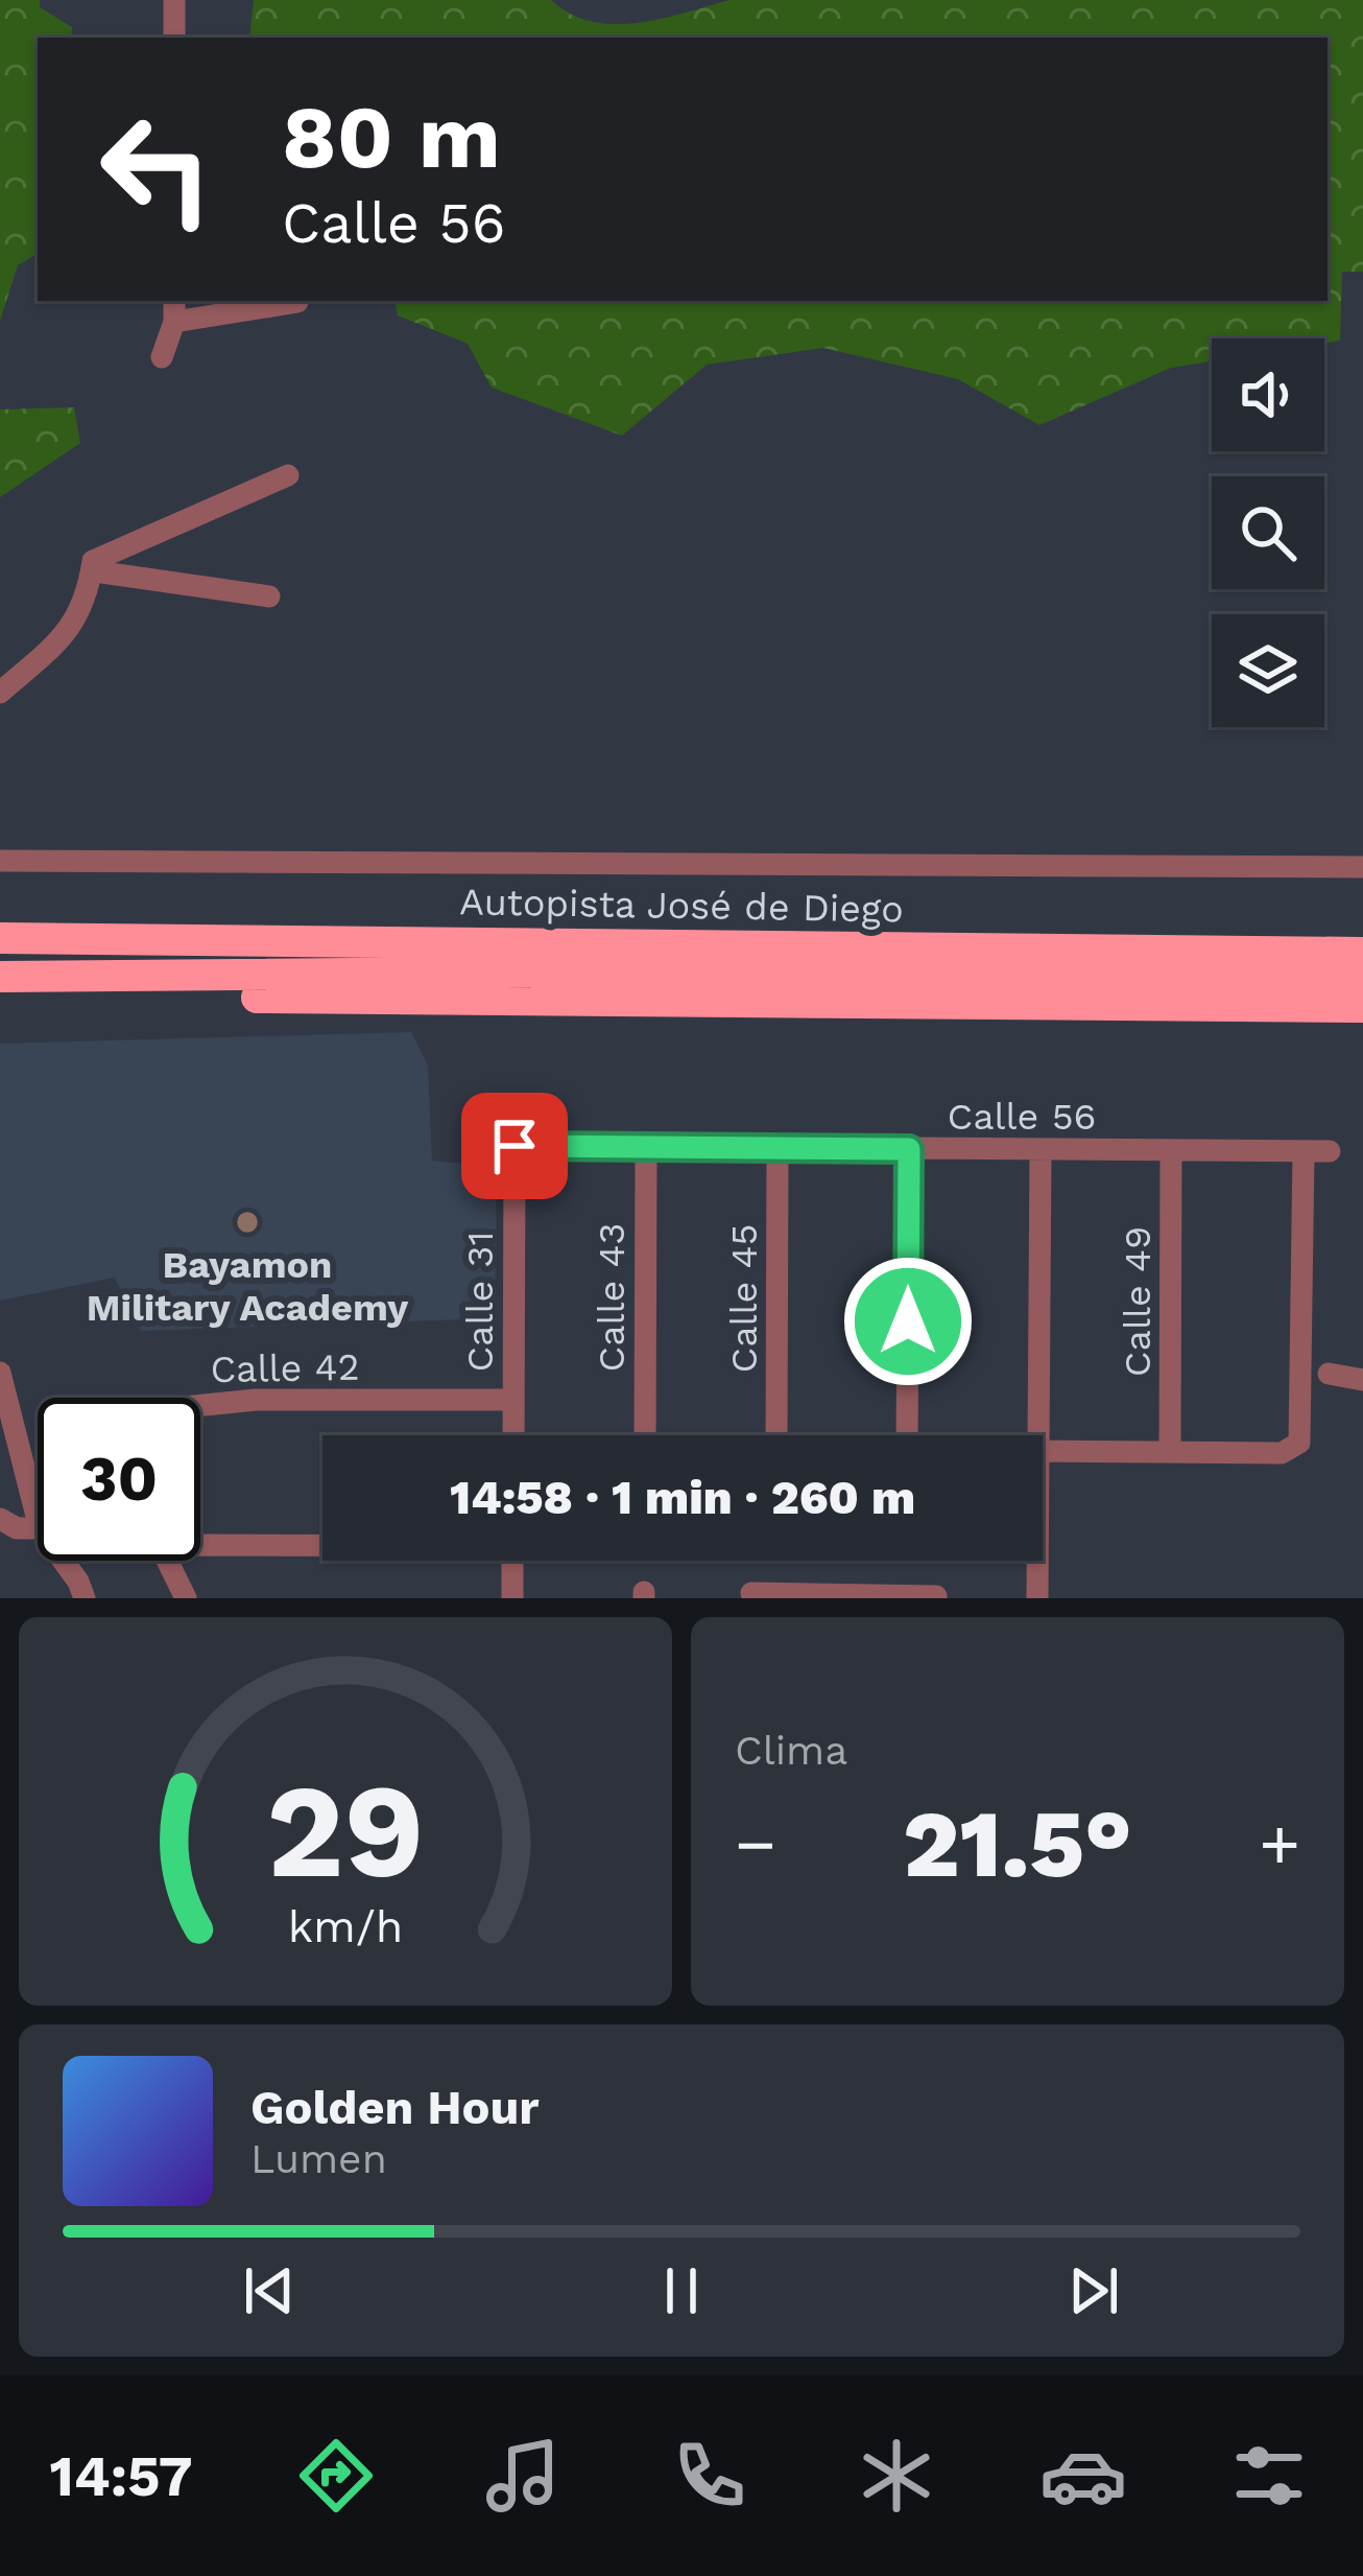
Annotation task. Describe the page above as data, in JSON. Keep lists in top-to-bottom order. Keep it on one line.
{"streets":{"highway":["Autopista José de Diego"],"street":["Calle 56","Calle 43","Calle 45","Calle 31","Calle 49","Calle 42"]},"crossings":[["Calle 56","Calle 43"],["Calle 56","Calle 45"],["Calle 56","Calle 31"],["Calle 56","Calle 49"],["Calle 31","Calle 42"]],"places":["Bayamon Military Academy"],"page":{"turn":["80 m","Calle 56"],"limit":"30","trip":"14:58 · 1 min · 260 m","tile":"Clima","heat":["−","21.5°","+"],"song":["Golden Hour","Lumen"],"tabs":"14:57","gauge":["29","km/h"]}}
